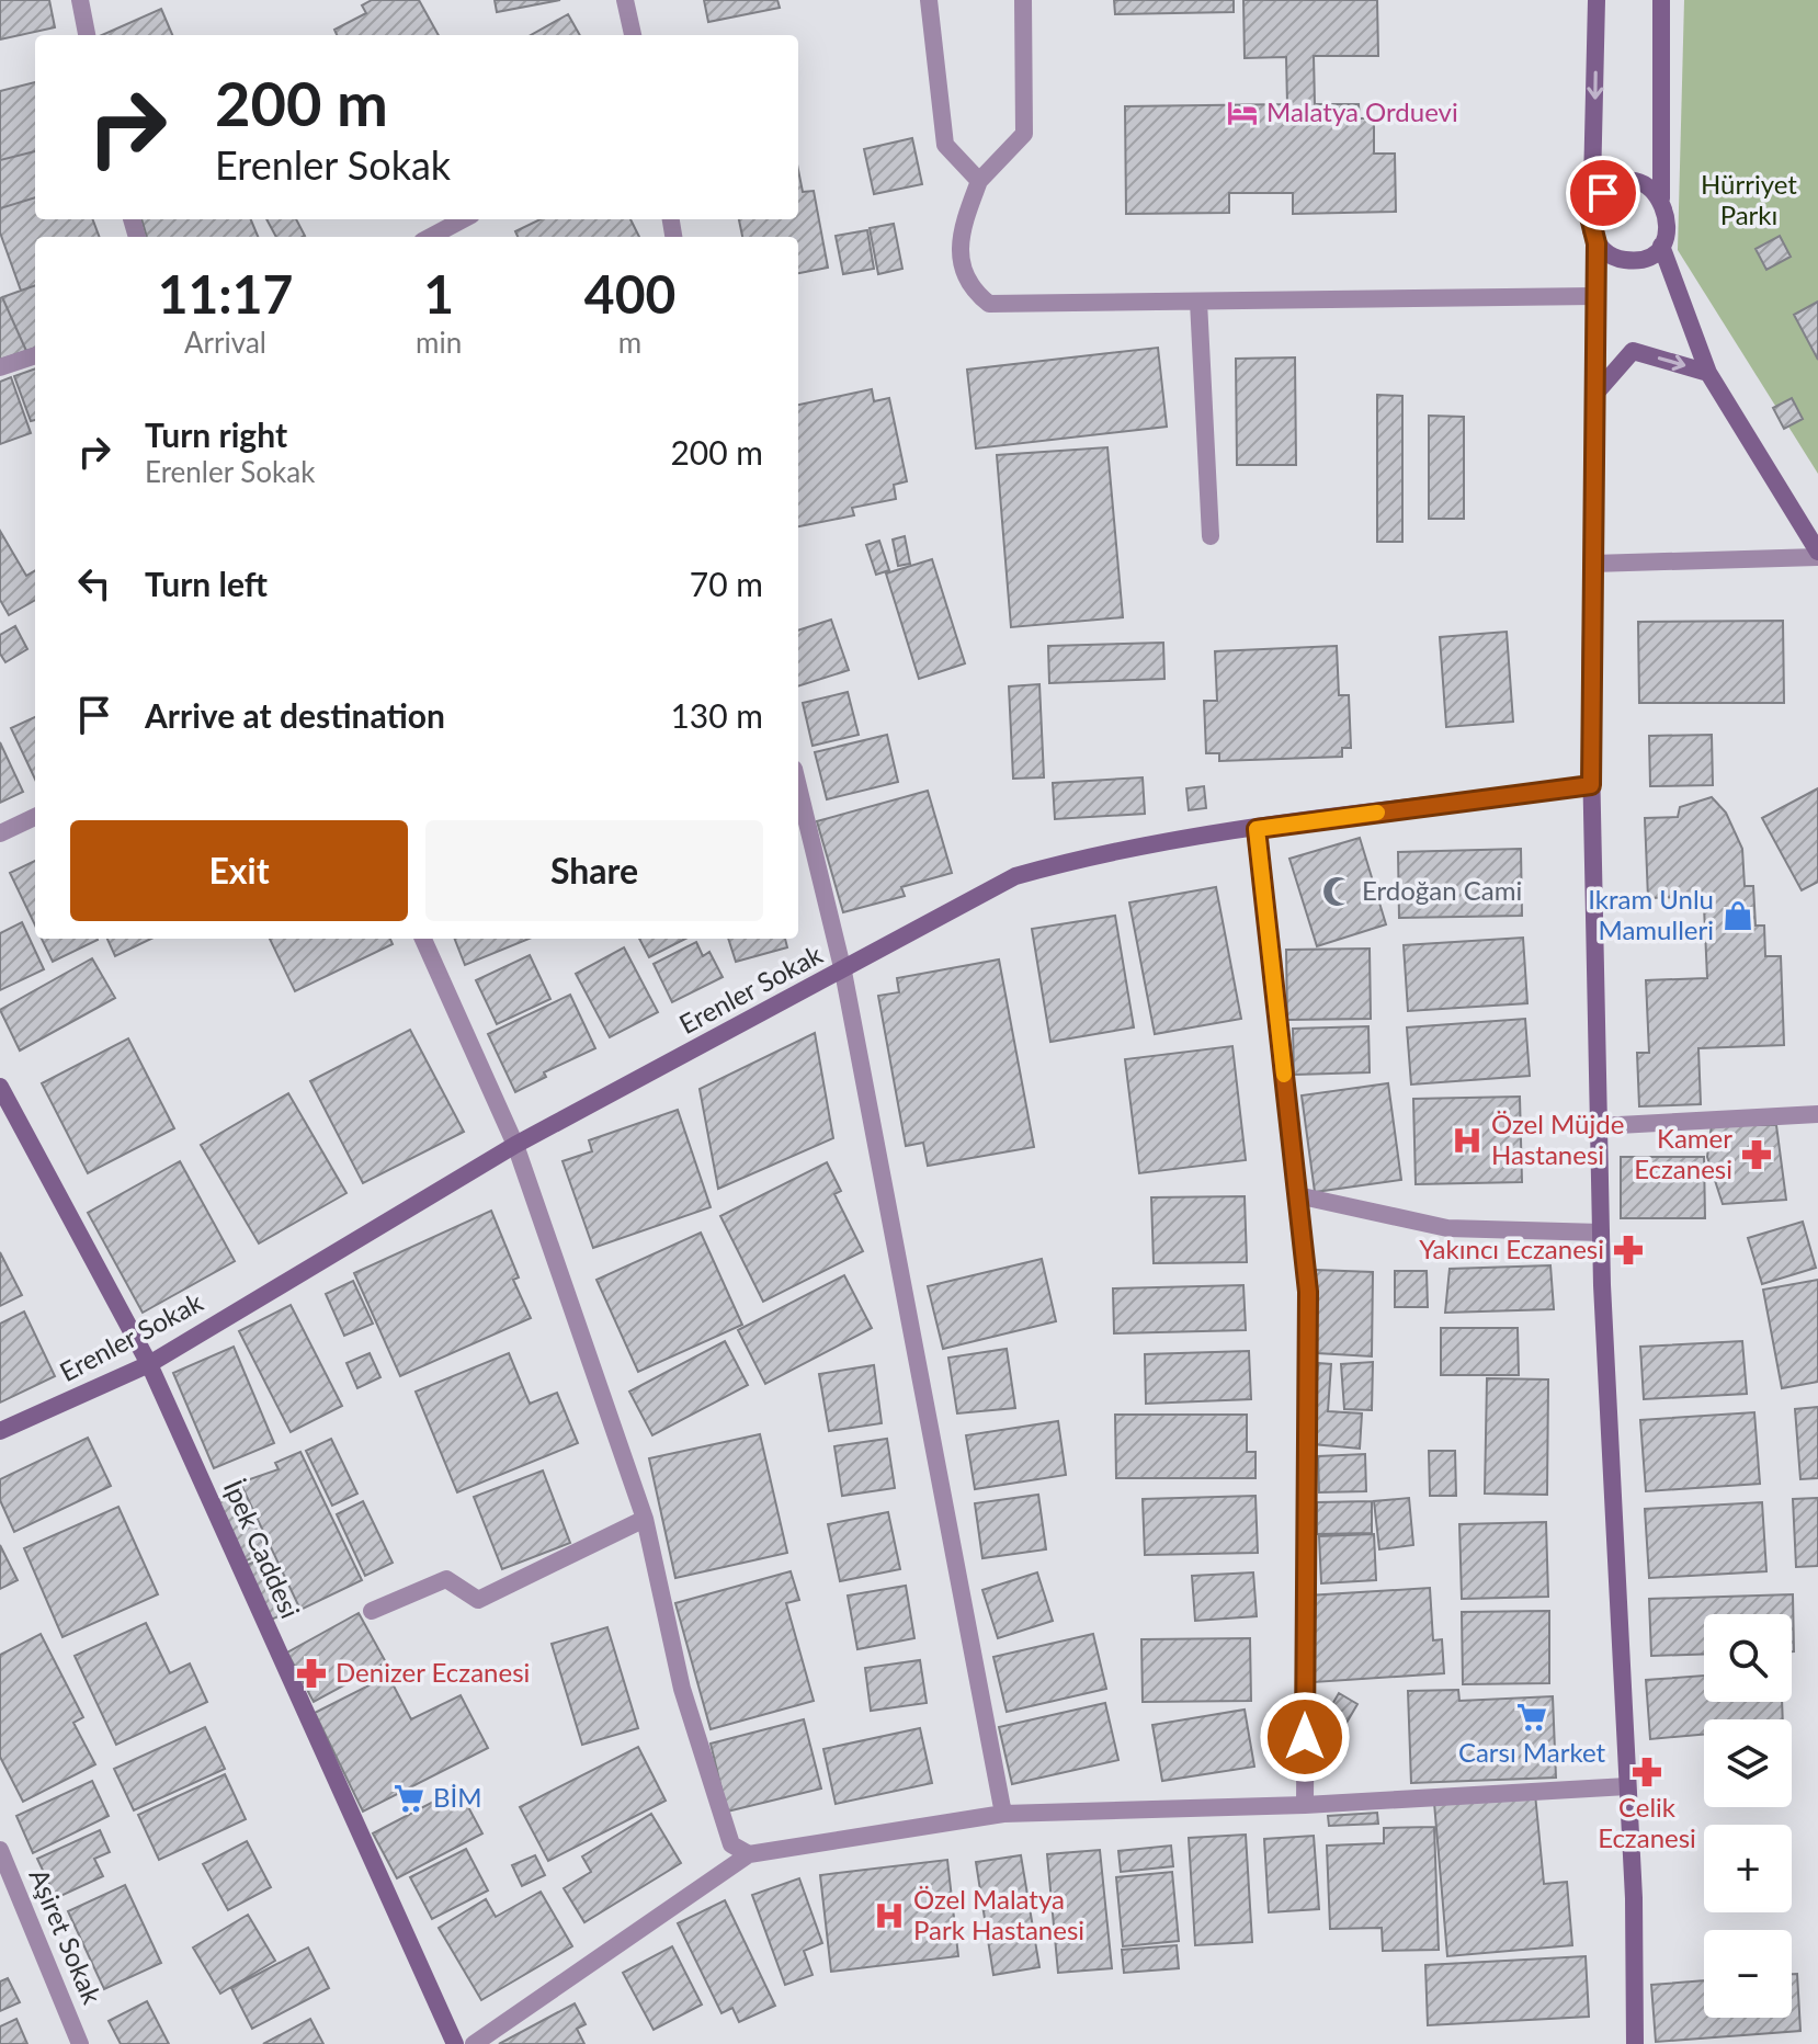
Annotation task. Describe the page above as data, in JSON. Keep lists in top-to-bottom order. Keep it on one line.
{"streets":{"main road":["Erenler Sokak","İpek Caddesi"],"street":["Aşiret Sokak"]},"crossings":[["Erenler Sokak","İpek Caddesi"]],"parks":["Hürriyet Parkı"],"places":{"hotel":["Malatya Orduevi"],"mosque":["Erdoğan Cami"],"shop":["Ikram Unlu Mamulleri"],"hospital":["Özel Müjde Hastanesi","Özel Malatya Park Hastanesi"],"pharmacy":["Kamer Eczanesi","Yakıncı Eczanesi","Denizer Eczanesi","Celik Eczanesi"],"supermarket":["Carsı Market","BİM"]},"page":{"turn":["200 m","Erenler Sokak"],"eta":["11:17","Arrival","1","min","400","m"],"list":[{"name":"Turn right","note":"Erenler Sokak","value":"200 m"},{"name":"Turn left","value":"70 m"},{"name":"Arrive at destination","value":"130 m"}],"buttons":["Exit","Share"],"map_buttons":["+","−"]}}
